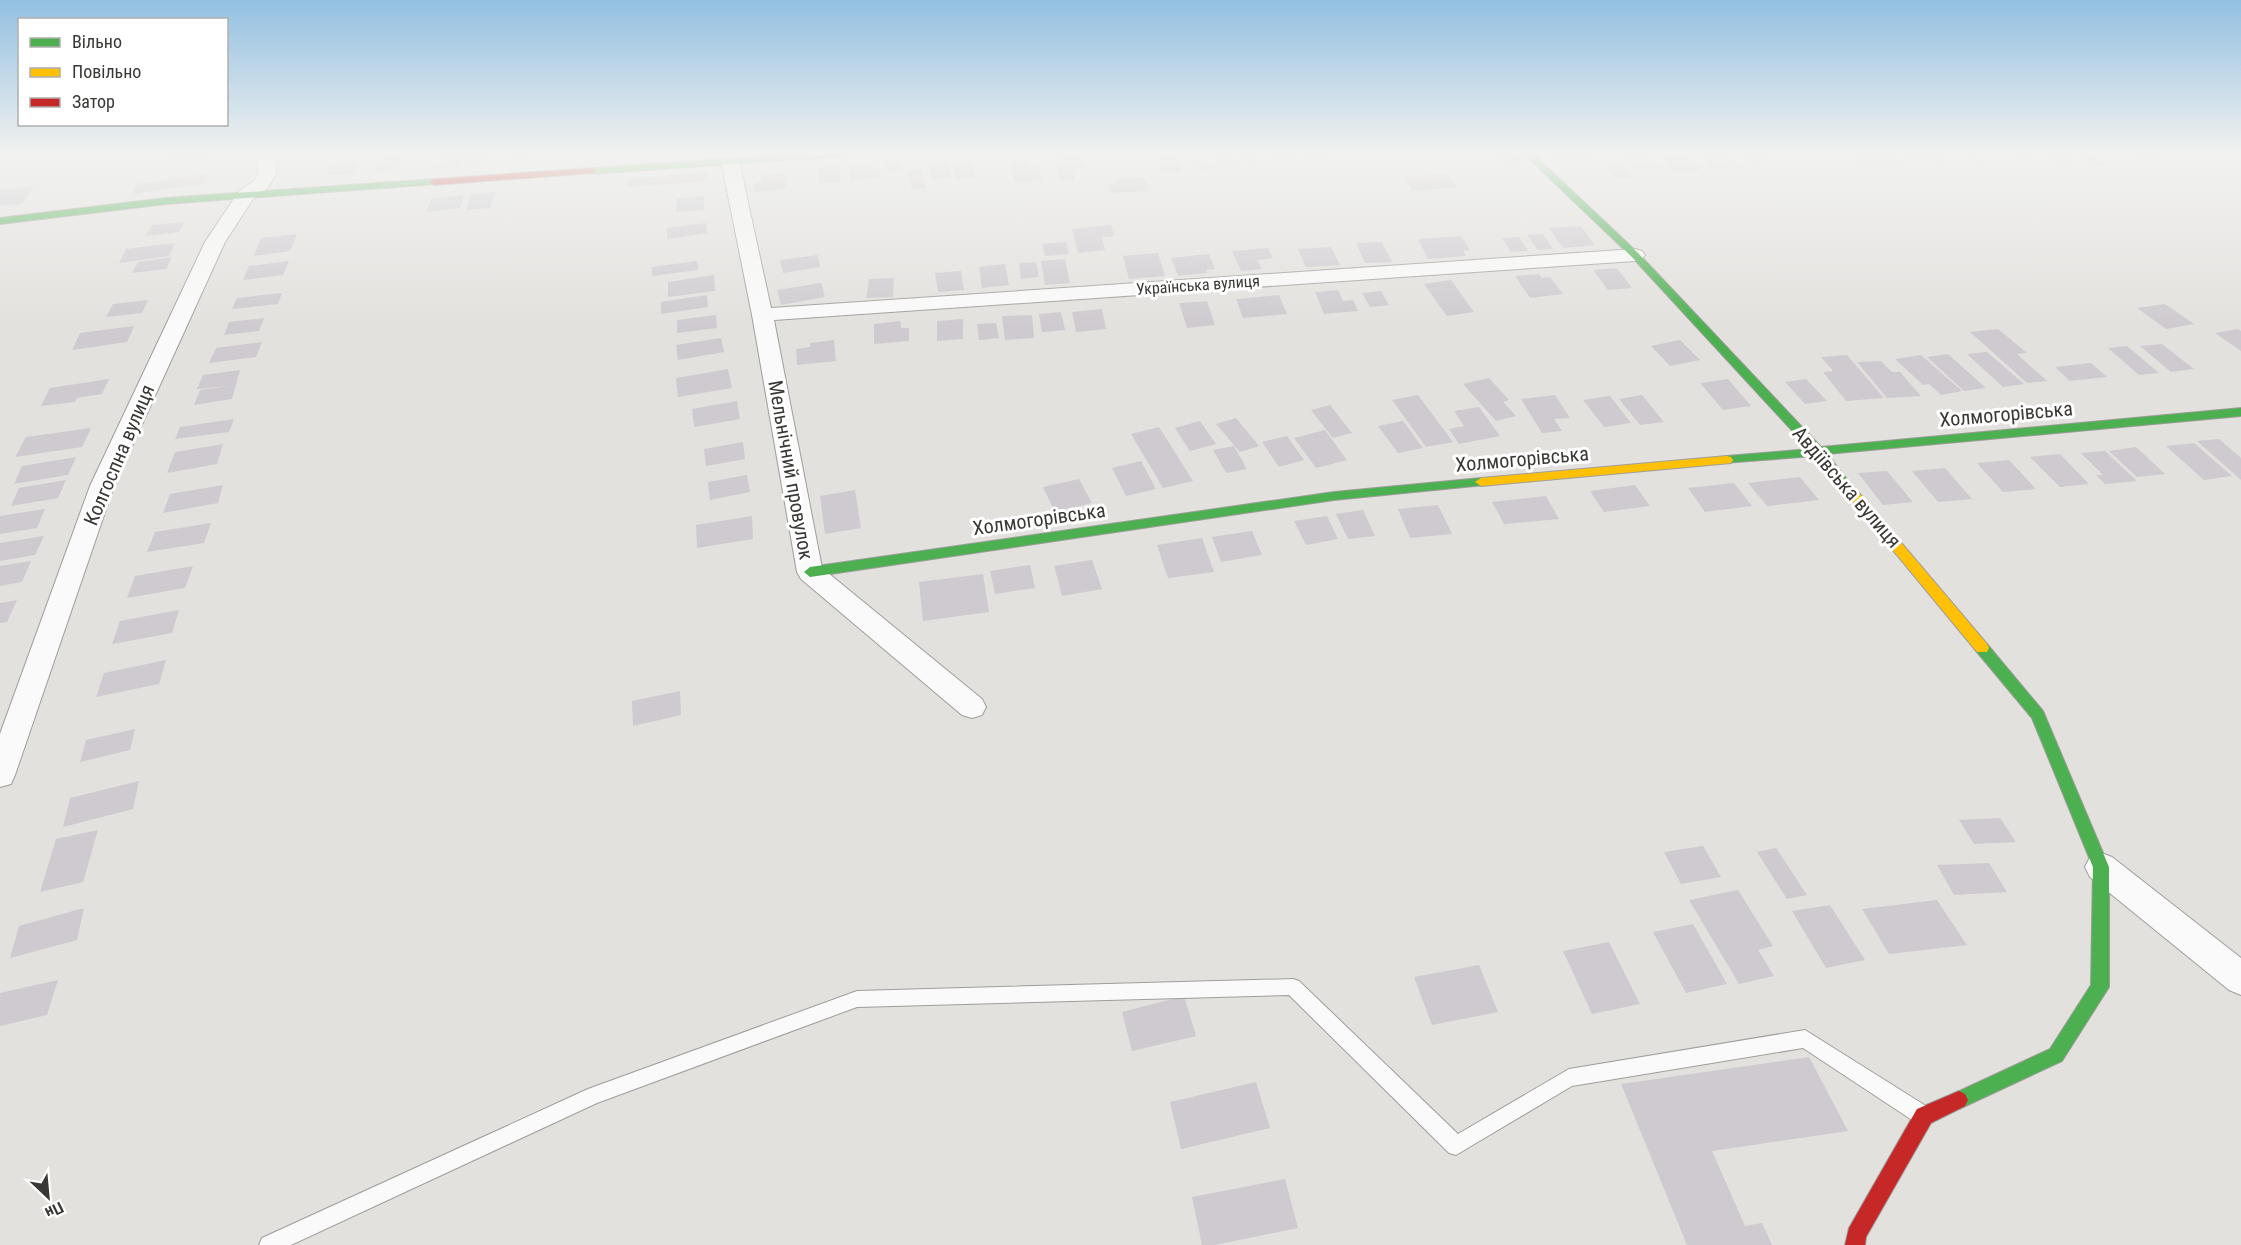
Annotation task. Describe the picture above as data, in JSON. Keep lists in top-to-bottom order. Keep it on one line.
{"streets":{"street":["Українська вулиця","Холмогорівська","Колгоспна вулиця","Мельнiчний провулок","Авдіївська вулиця"]},"crossings":[["Українська вулиця","Мельнiчний провулок"],["Українська вулиця","Авдіївська вулиця"],["Холмогорівська","Мельнiчний провулок"],["Холмогорівська","Авдіївська вулиця"]],"legend":["Вільно","Повільно","Затор"],"north":"bottom right"}
